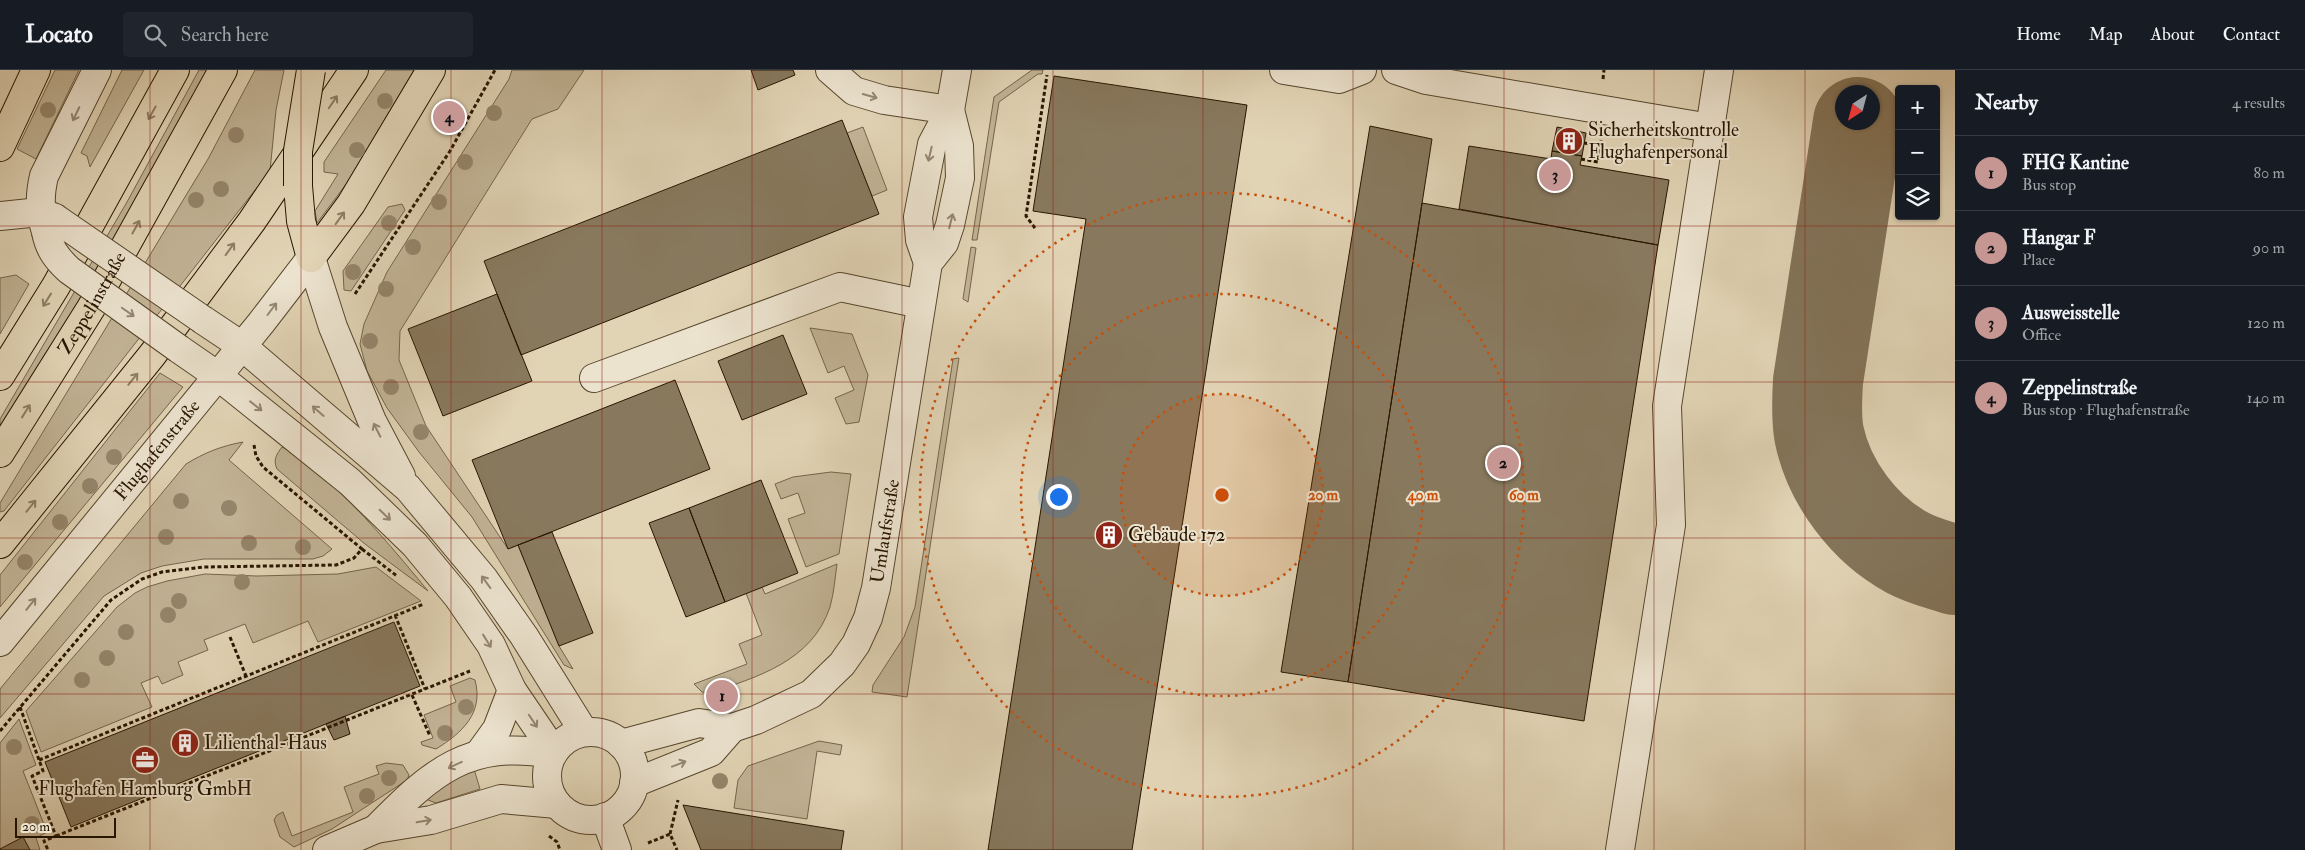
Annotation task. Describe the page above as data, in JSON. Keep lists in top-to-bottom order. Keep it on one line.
{"streets":{"main road":["Zeppelinstraße"],"street":["Flughafenstraße","Umlaufstraße"]},"one_way":["Flughafenstraße"],"places":{"building":["Sicherheitskontrolle Flughafenpersonal","Gebäude 172","Lilienthal-Haus"],"office":["Flughafen Hamburg GmbH"]},"scale_bar":"20 m","north":"bottom left","page":{"header":"Locato","search":"Search here","nav":["Home","Map","About","Contact"],"heading":["Nearby","4 results"],"map_buttons":["+","−"],"pins":["4","3","2","1"],"list":[{"mark":"1","name":"FHG Kantine","note":"Bus stop","value":"80 m"},{"mark":"2","name":"Hangar F","note":"Place","value":"90 m"},{"mark":"3","name":"Ausweisstelle","note":"Office","value":"120 m"},{"mark":"4","name":"Zeppelinstraße","note":"Bus stop · Flughafenstraße","value":"140 m"}],"scale":"20 m"},"rings":["20 m","40 m","60 m"]}
